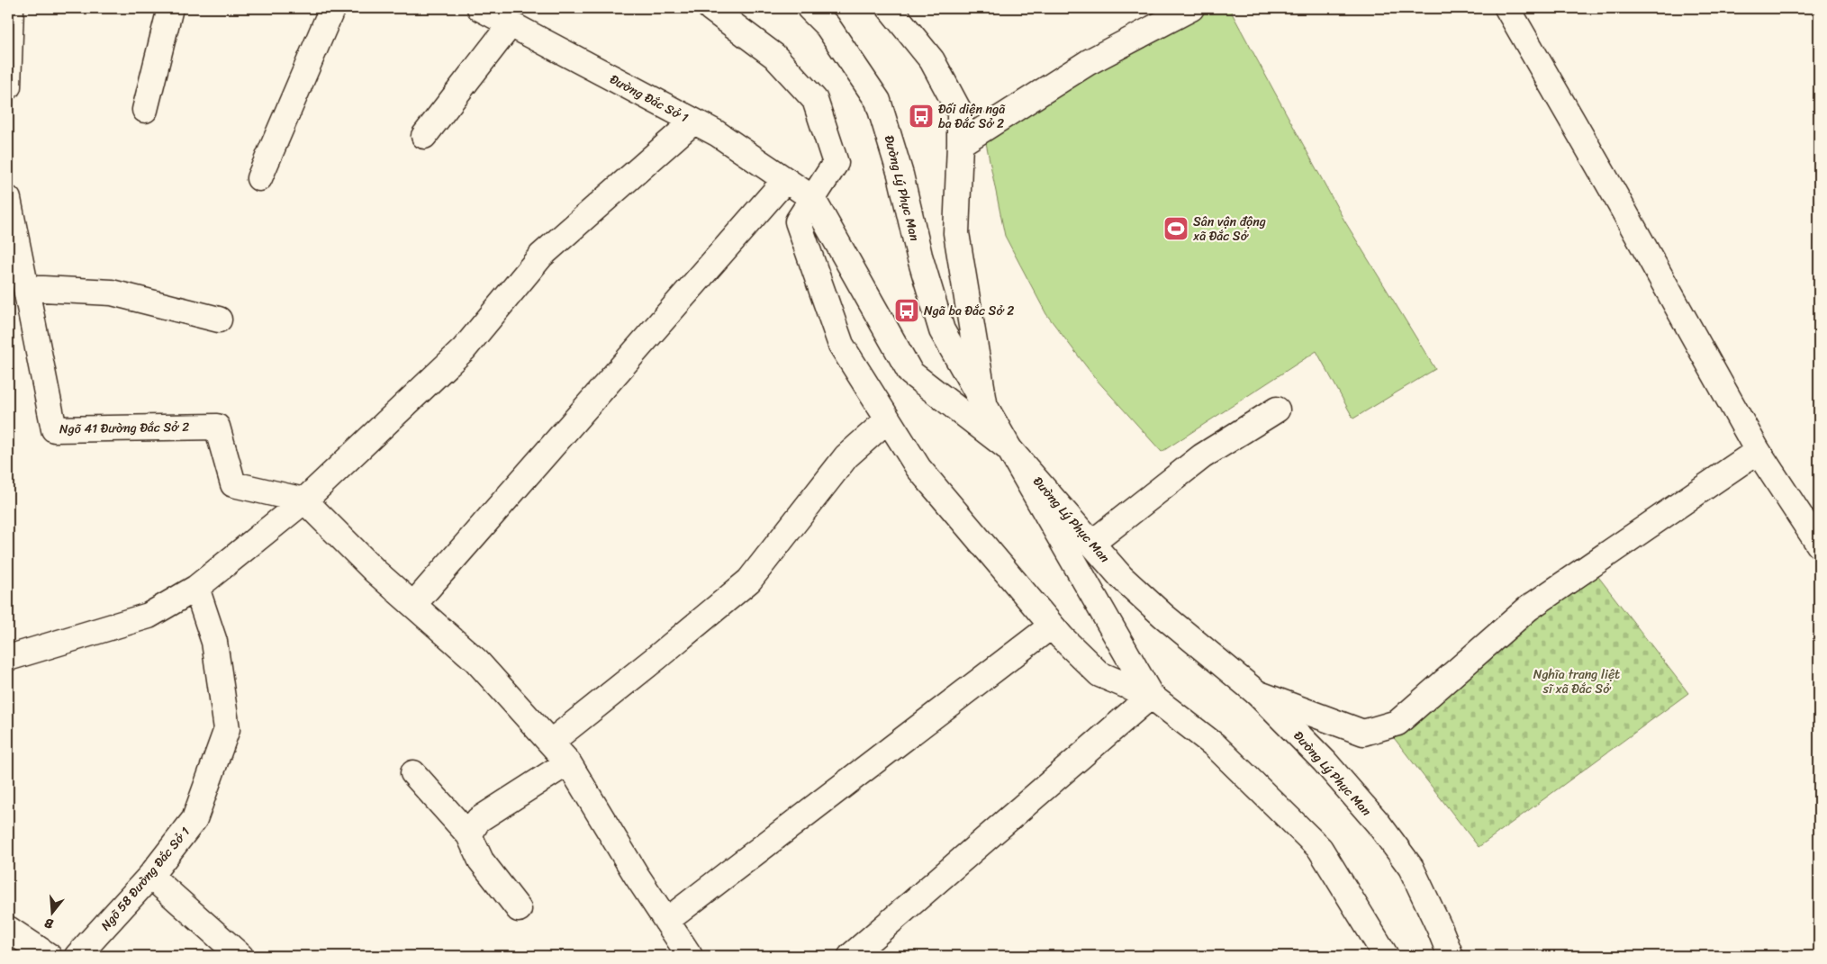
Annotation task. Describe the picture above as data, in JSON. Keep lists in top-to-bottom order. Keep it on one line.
{"streets":{"street":["Đường Đắc Sở 1","Đường Lý Phục Man","Ngõ 41 Đường Đắc Sở 2","Ngõ 58 Đường Đắc Sở 1"]},"parks":["Nghĩa trang liệt sĩ xã Đắc Sở"],"places":{"bus stop":["Đối diện ngã ba Đắc Sở 2","Ngã ba Đắc Sở 2"],"sports":["Sân vận động xã Đắc Sở"]},"north":"bottom"}
